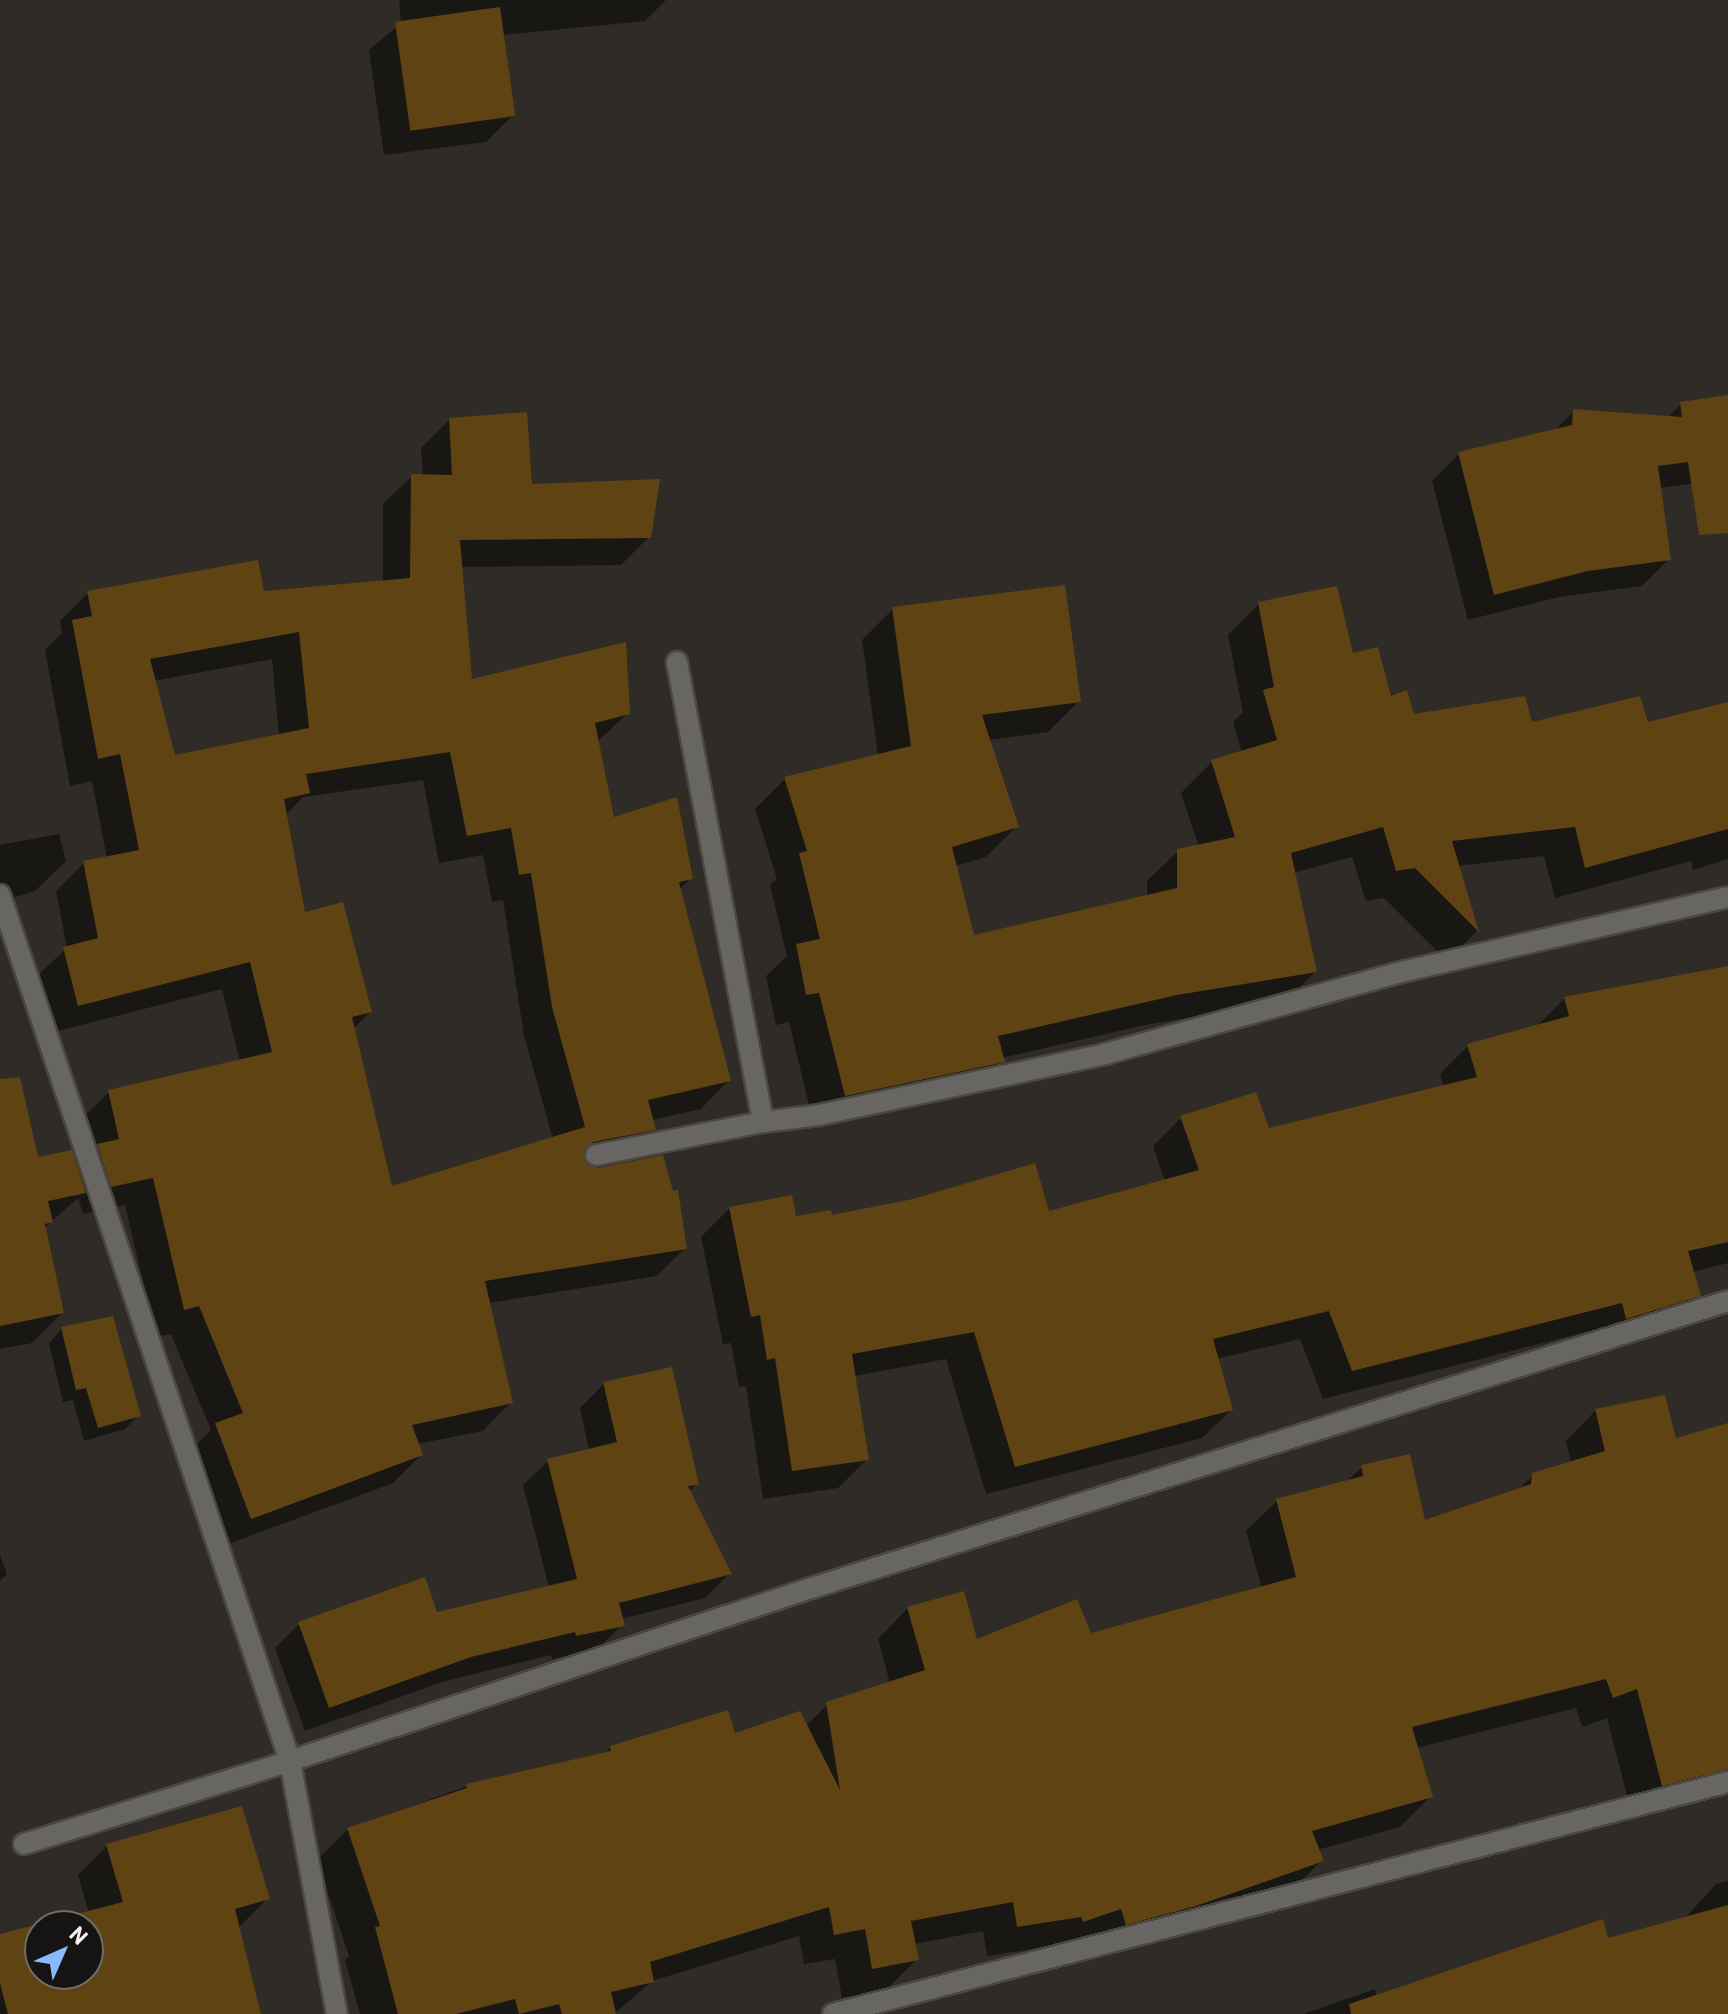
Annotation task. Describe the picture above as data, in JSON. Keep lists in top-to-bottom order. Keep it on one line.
{"north":"top right"}
